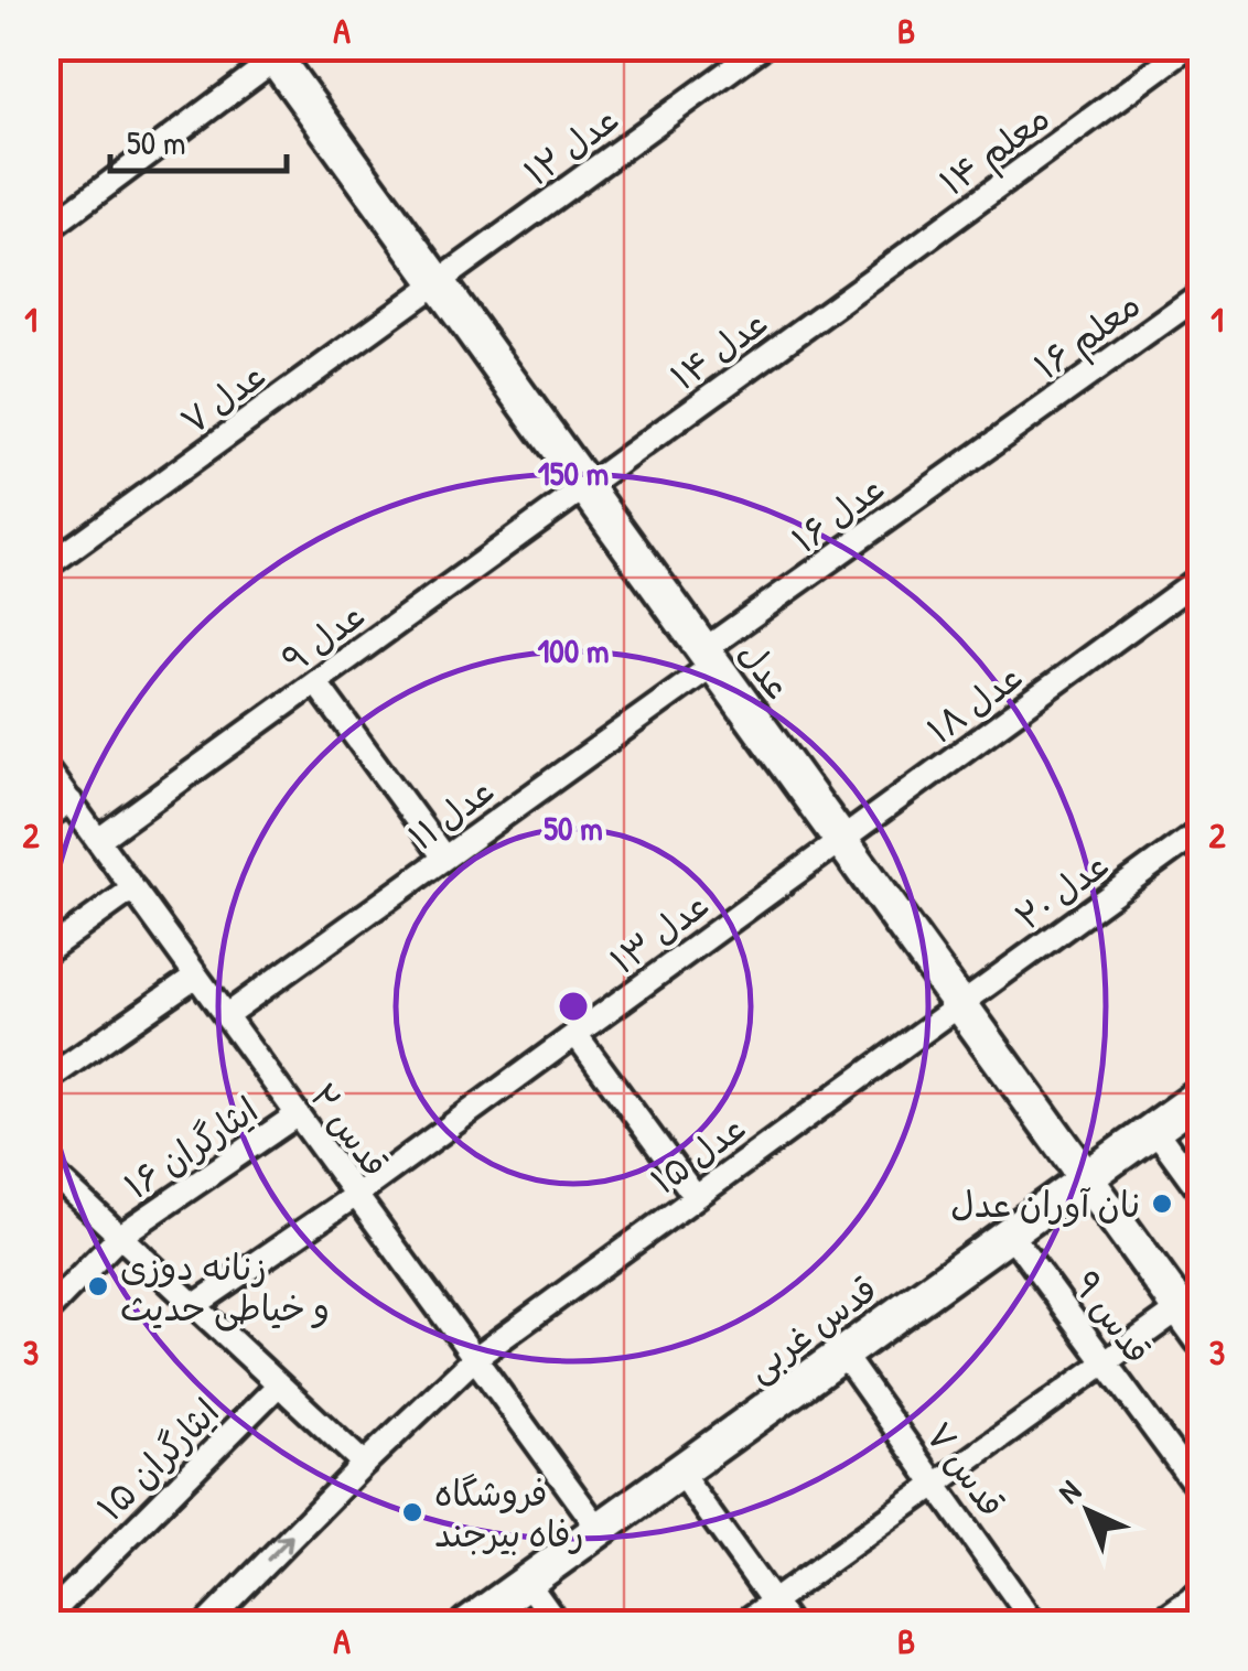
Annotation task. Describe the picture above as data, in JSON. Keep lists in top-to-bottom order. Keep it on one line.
{"streets":{"street":["عدل ۱۲","معلم ۱۴","معلم ۱۶‌","عدل ۱۴","عدل ۷","عدل ۱۶","عدل ۹","عدل","عدل ۱۸","عدل ۱۱","عدل ۲۰","عدل ۱۳","قدس ۲","ایثارگران ۱۶","عدل ۱۵","قدس ۹","قدس غربی","ایثارگران ۱۵","قدس ۷"]},"crossings":[["عدل ۱۲","عدل ۷"],["عدل ۱۲","عدل"],["معلم ۱۴","عدل ۱۴"],["معلم ۱۶‌","عدل ۱۶"],["عدل ۱۴","عدل ۹"],["عدل ۱۴","عدل"],["عدل ۷","عدل"],["عدل ۱۶","عدل"],["عدل ۱۶","عدل ۱۱"],["عدل ۹","عدل"],["عدل ۹","قدس ۲"],["عدل","عدل ۱۸"],["عدل","عدل ۱۱"],["عدل","عدل ۲۰"],["عدل","عدل ۱۳"],["عدل","عدل ۱۵"],["عدل","قدس غربی"],["عدل ۱۸","عدل ۱۳"],["عدل ۱۱","قدس ۲"],["عدل ۲۰","عدل ۱۵"],["عدل ۱۳","قدس ۲"],["قدس ۲","ایثارگران ۱۶"],["قدس ۲","عدل ۱۵"],["قدس ۲","قدس غربی"],["قدس ۹","قدس غربی"],["قدس غربی","قدس ۷"]],"places":["نان آوران عدل","زنانه دوزی و خیاطی حدیث","فروشگاه رفاه بیرجند"],"scale_bar":"50 m","north":"top left","grid":{"columns":["A","B"],"rows":["1","2","3"]},"rings":["150 m","100 m","50 m"]}
